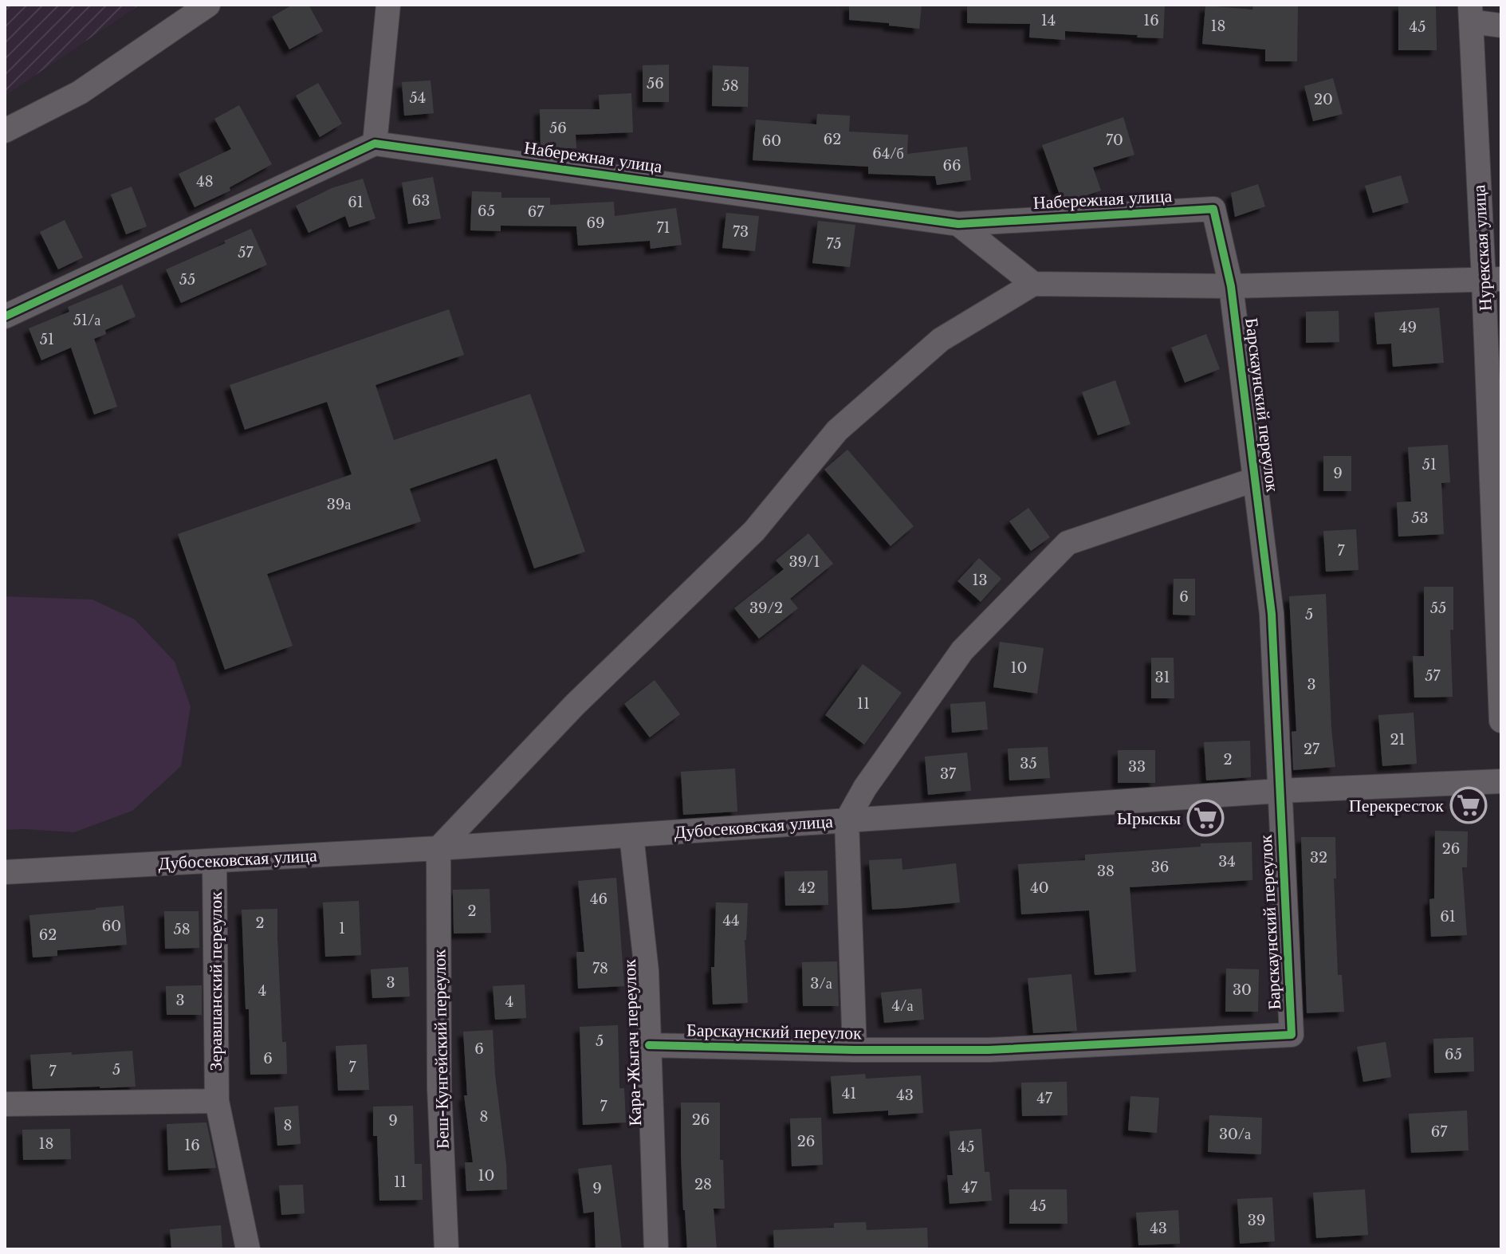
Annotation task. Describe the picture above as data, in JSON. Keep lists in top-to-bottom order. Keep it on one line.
{"streets":{"street":["Набережная улица","Нурекская улица","Барскаунский переулок","Дубосековская улица","Зеравшанский переулок","Кара-Жыгач переулок","Беш-Кунгейский переулок"]},"crossings":[["Набережная улица","Барскаунский переулок"],["Барскаунский переулок","Дубосековская улица"],["Барскаунский переулок","Кара-Жыгач переулок"],["Дубосековская улица","Зеравшанский переулок"],["Дубосековская улица","Кара-Жыгач переулок"],["Дубосековская улица","Беш-Кунгейский переулок"]],"places":{"supermarket":["Перекресток","Ырыскы"]},"house_numbers":["14","16","18","45","56","58","54","20","56","62","70","60","64/б","66","48","63","61","65","67","69","71","73","75","57","55","51/а","49","51","51","9","39а","53","7","39/1","13","6","39/2","55","5","10","57","31","3","11","21","27","2","35","33","37","26","32","34","36","38","42","40","46","2","61","44","2","60","1","58","62","78","3","3/а","30","4","3","4","4/а","5","6","65","6","7","5","7","41","43","47","7","8","26","9","8","67","30/а","26","18","16","45","10","11","28","47","9","45","39","43"]}
